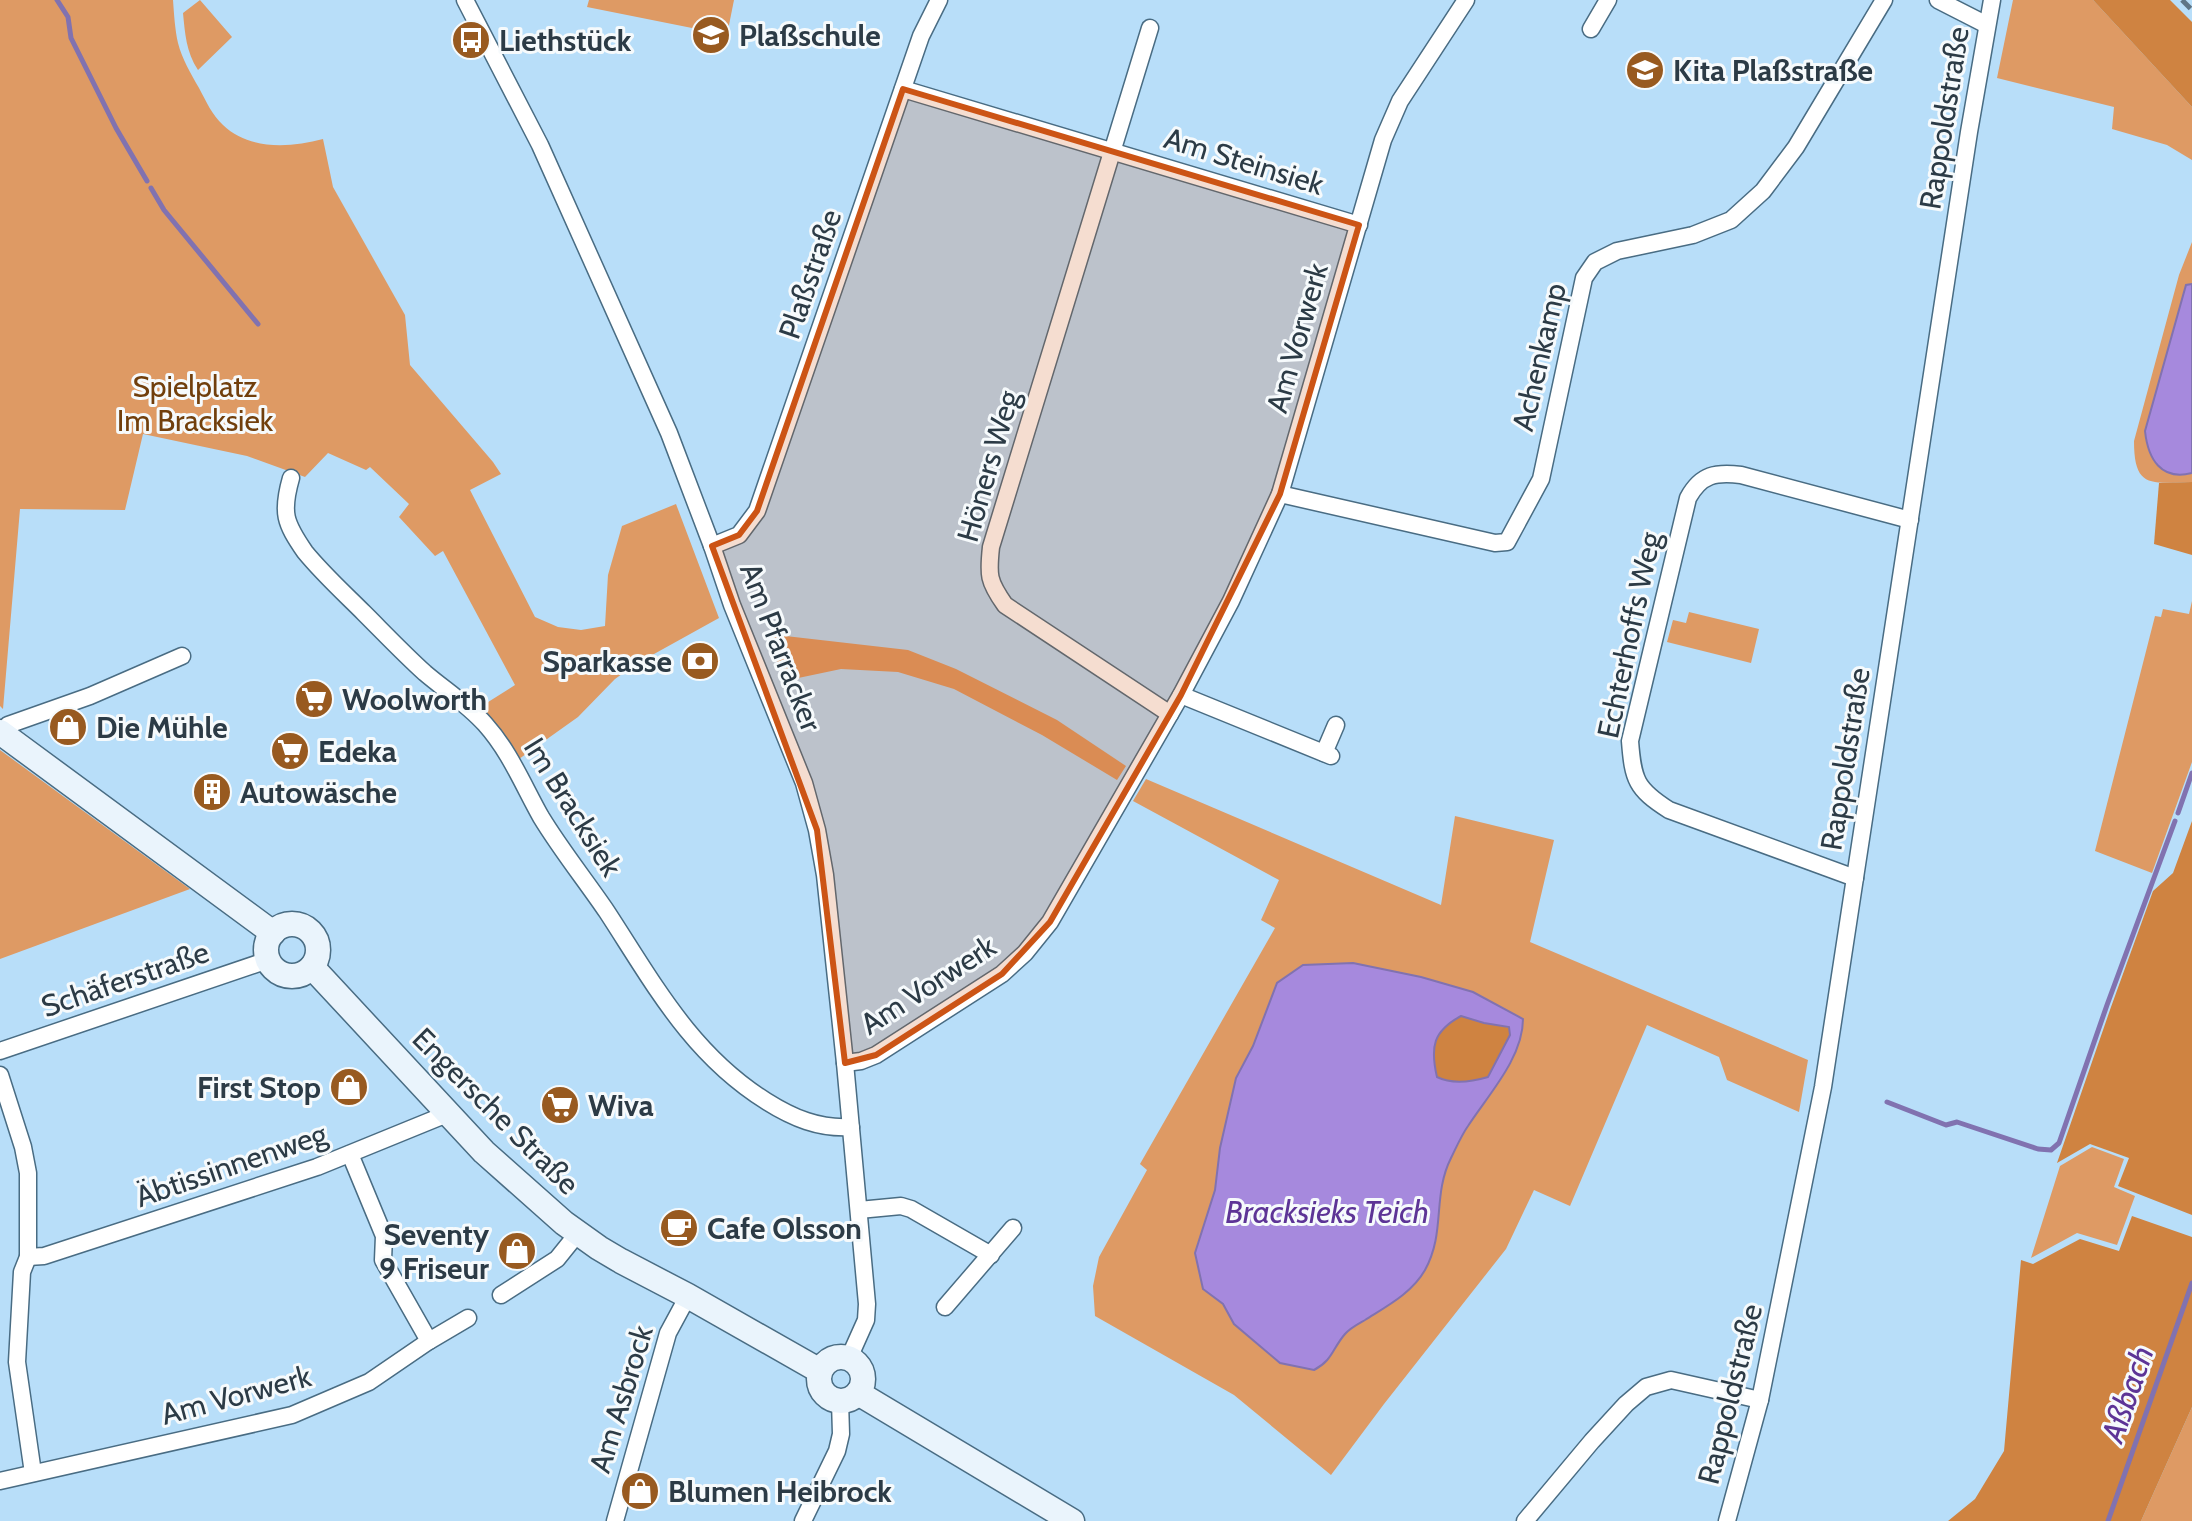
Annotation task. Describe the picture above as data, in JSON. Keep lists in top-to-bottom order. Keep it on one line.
{"streets":{"main road":["Engersche Straße"],"street":["Rappoldstraße","Am Steinsiek","Plaßstraße","Am Vorwerk","Achenkamp","Höners Weg","Echterhoffs Weg","Am Pfarracker","Im Bracksiek","Schäferstraße","Äbtissinnenweg","Am Asbrock"]},"crossings":[["Rappoldstraße","Echterhoffs Weg"],["Am Steinsiek","Plaßstraße"],["Am Steinsiek","Am Vorwerk"],["Am Steinsiek","Höners Weg"],["Plaßstraße","Am Pfarracker"],["Am Vorwerk","Achenkamp"],["Am Vorwerk","Höners Weg"],["Am Vorwerk","Am Pfarracker"],["Am Pfarracker","Im Bracksiek"],["Am Pfarracker","Engersche Straße"],["Schäferstraße","Engersche Straße"],["Engersche Straße","Äbtissinnenweg"],["Engersche Straße","Am Asbrock"]],"water":["Bracksieks Teich","Aßbach"],"parks":["Spielplatz Im Bracksiek"],"places":{"school or university":["Plaßschule","Kita Plaßstraße"],"bus stop":["Liethstück"],"bank":["Sparkasse"],"supermarket":["Woolworth","Edeka","Wiva"],"shop":["Die Mühle","First Stop","Seventy 9 Friseur","Blumen Heibrock"],"building":["Autowäsche"],"cafe":["Cafe Olsson"]}}
